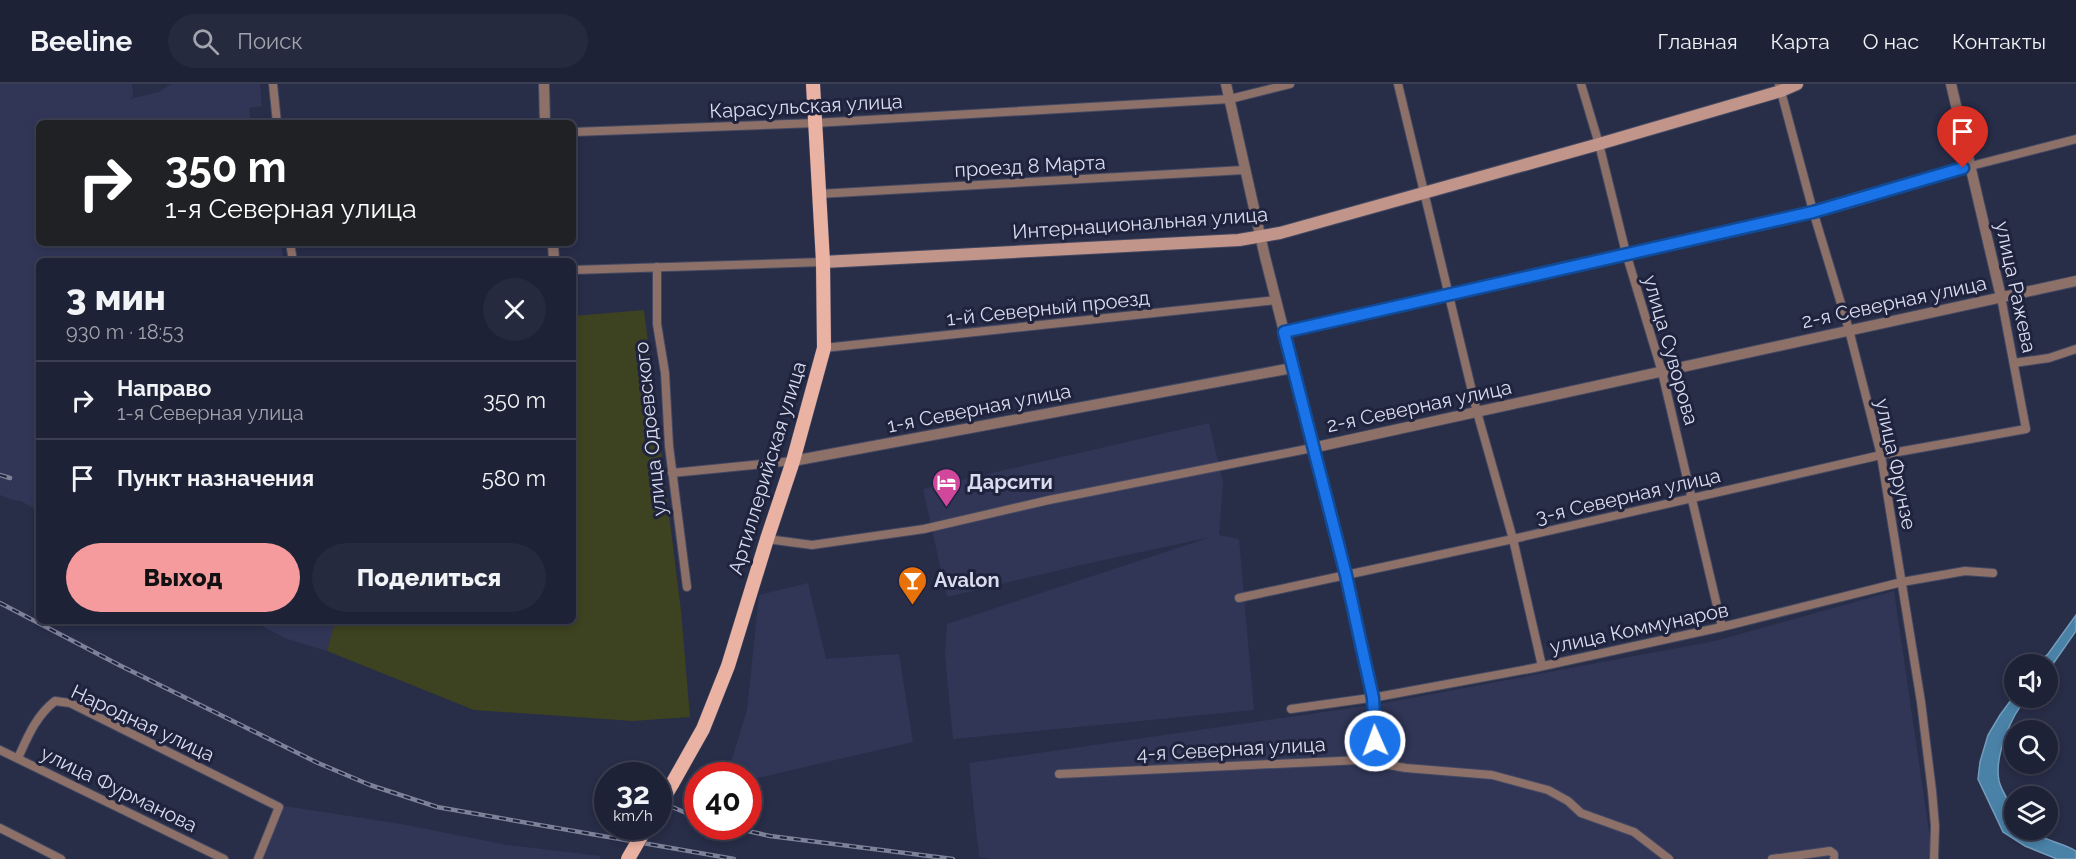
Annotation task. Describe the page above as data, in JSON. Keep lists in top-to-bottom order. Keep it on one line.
{"streets":{"main road":["Интернациональная улица","Артиллерийская улица"],"street":["Карасульская улица","проезд 8 Марта","улица Ражева","2-я Северная улица","1-й Северный проезд","улица Суворова","1-я Северная улица","улица Одоевского","улица Фрунзе","3-я Северная улица","улица Коммунаров","Народная улица","4-я Северная улица","улица Фурманова"]},"crossings":[["Карасульская улица","Артиллерийская улица"],["проезд 8 Марта","Артиллерийская улица"],["Интернациональная улица","улица Суворова"],["Интернациональная улица","улица Одоевского"],["Интернациональная улица","улица Фрунзе"],["Интернациональная улица","Артиллерийская улица"],["улица Ражева","2-я Северная улица"],["улица Ражева","3-я Северная улица"],["2-я Северная улица","улица Суворова"],["2-я Северная улица","улица Фрунзе"],["2-я Северная улица","Артиллерийская улица"],["1-й Северный проезд","Артиллерийская улица"],["улица Суворова","3-я Северная улица"],["улица Суворова","улица Коммунаров"],["1-я Северная улица","улица Одоевского"],["1-я Северная улица","Артиллерийская улица"],["улица Фрунзе","3-я Северная улица"],["улица Фрунзе","улица Коммунаров"],["Народная улица","улица Фурманова"]],"places":{"hotel":["Дарсити"],"bar":["Avalon"]},"page":{"header":"Beeline","search":"Поиск","nav":["Главная","Карта","О нас","Контакты"],"turn":["350 m","1-я Северная улица"],"heading":["3 мин","930 m · 18:53"],"list":[{"name":"Направо","note":"1-я Северная улица","value":"350 m"},{"name":"Пункт назначения","value":"580 m"}],"buttons":["Выход","Поделиться"],"speed":"32 km/h","limit":"40"}}
